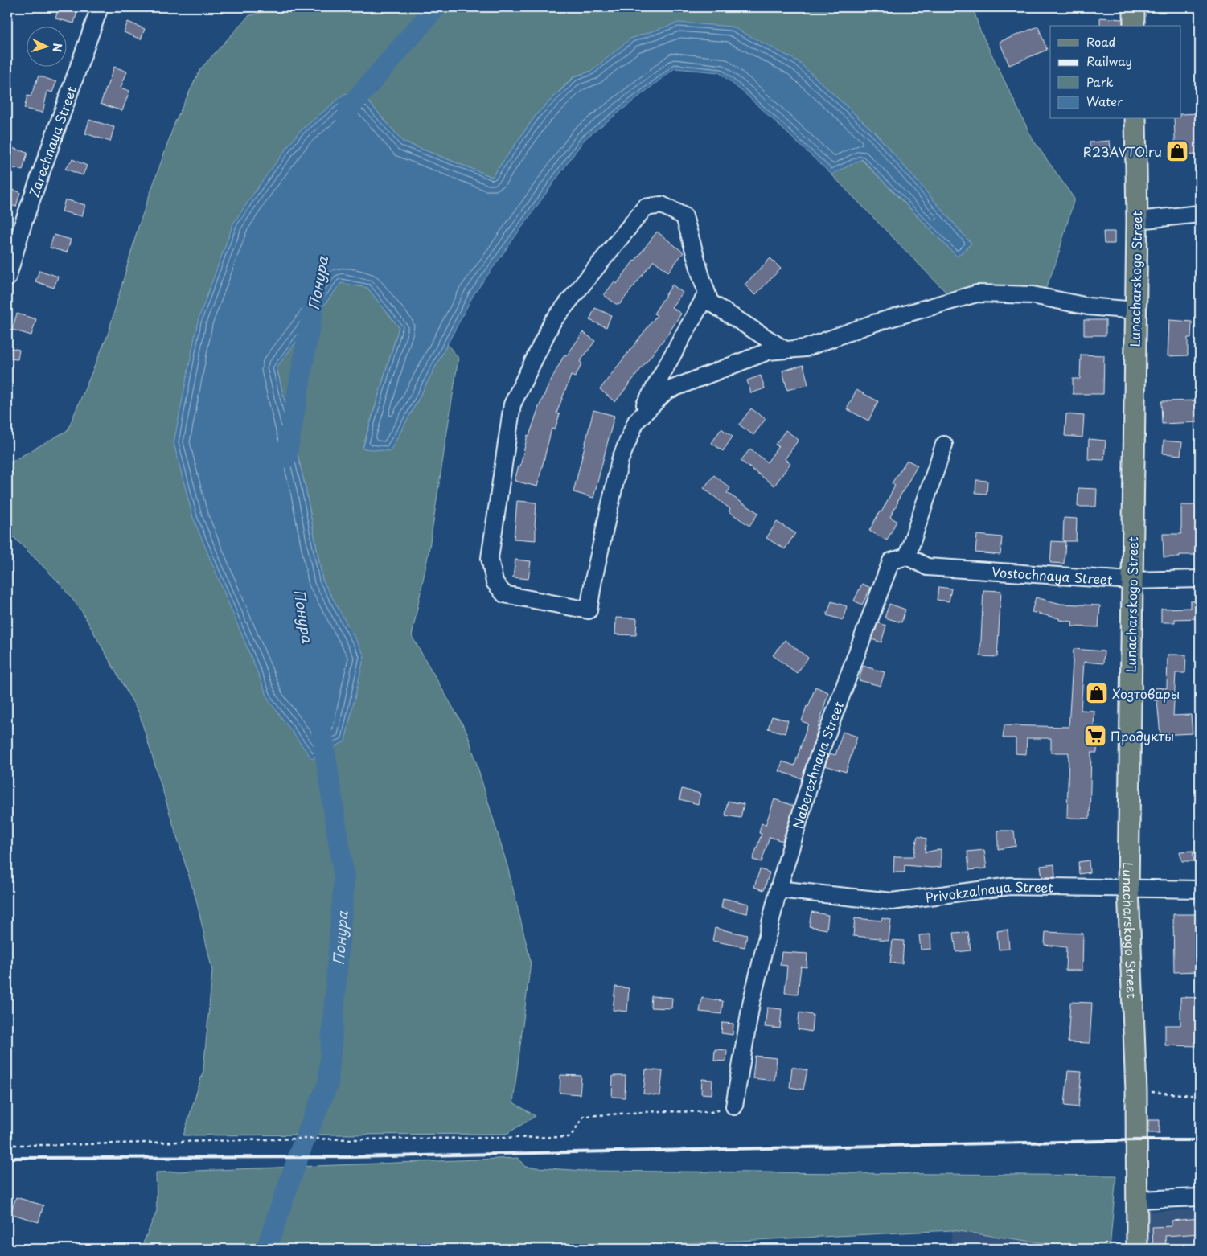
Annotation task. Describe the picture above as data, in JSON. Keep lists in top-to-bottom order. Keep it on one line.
{"streets":{"main road":["Lunacharskogo Street"],"street":["Zarechnaya Street","Vostochnaya Street","Naberezhnaya Street","Privokzalnaya Street"]},"crossings":[["Lunacharskogo Street","Vostochnaya Street"],["Lunacharskogo Street","Privokzalnaya Street"],["Vostochnaya Street","Naberezhnaya Street"],["Naberezhnaya Street","Privokzalnaya Street"]],"water":["Понура"],"places":{"shop":["R23AVTO.ru","Хозтовары"],"supermarket":["Продукты"]},"legend":["Road","Railway","Park","Water"],"north":"right"}
